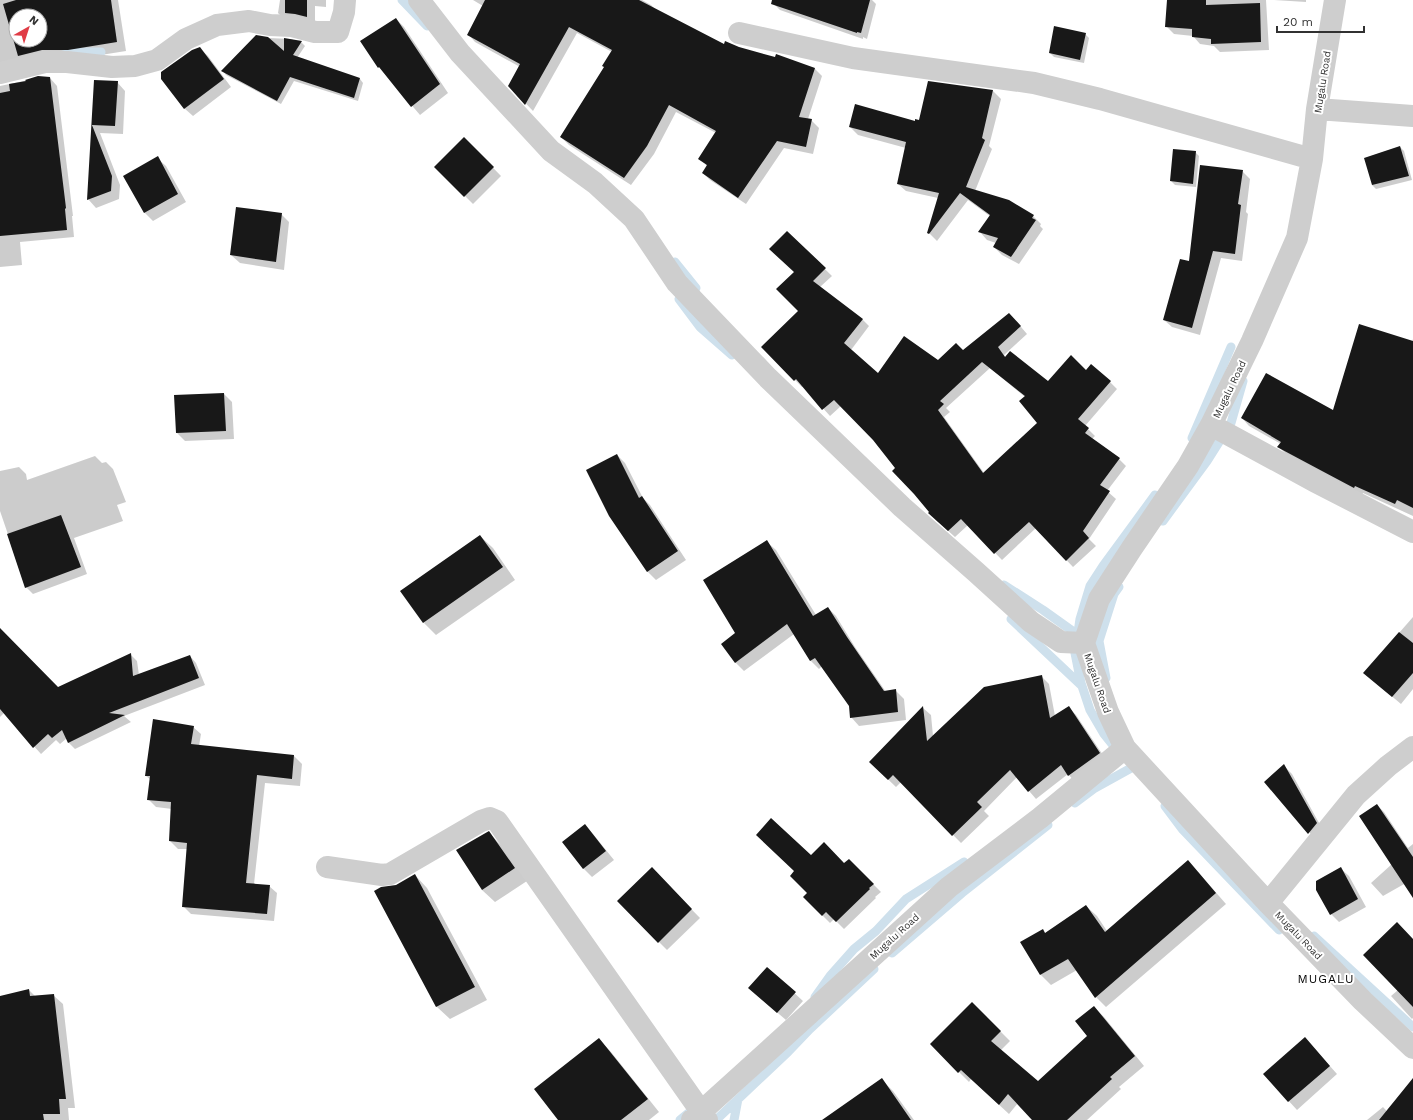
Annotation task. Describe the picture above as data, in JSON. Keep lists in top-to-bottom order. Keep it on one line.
{"streets":{"street":["Mugalu Road"]},"districts":["MUGALU"],"scale_bar":"20 m","north":"top right"}
